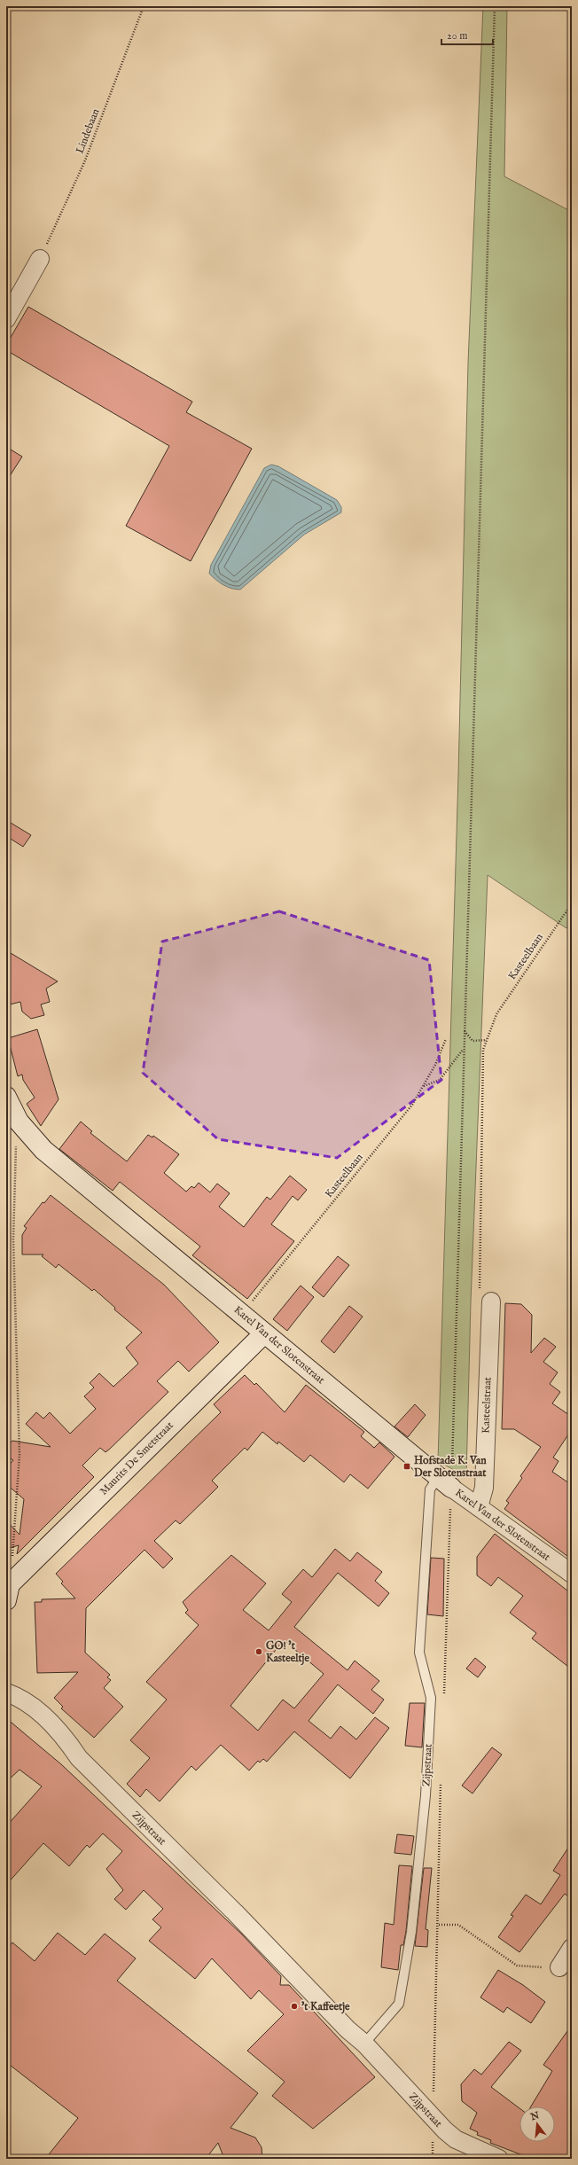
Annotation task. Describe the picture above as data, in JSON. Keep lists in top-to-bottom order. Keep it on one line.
{"streets":{"street":["Karel Van der Slotenstraat","Kasteelstraat","Maurits De Smetstraat","Zijpstraat"],"path":["Lindebaan","Kasteelbaan"]},"crossings":[["Kasteelbaan","Karel Van der Slotenstraat"],["Kasteelbaan","Kasteelstraat"],["Karel Van der Slotenstraat","Kasteelstraat"],["Karel Van der Slotenstraat","Maurits De Smetstraat"],["Karel Van der Slotenstraat","Zijpstraat"]],"places":{"transit":["Hofstade K. Van Der Slotenstraat"],"other":["GO! 't Kasteeltje","'t Kaffeetje"]},"scale_bar":"20 m","north":"top"}
